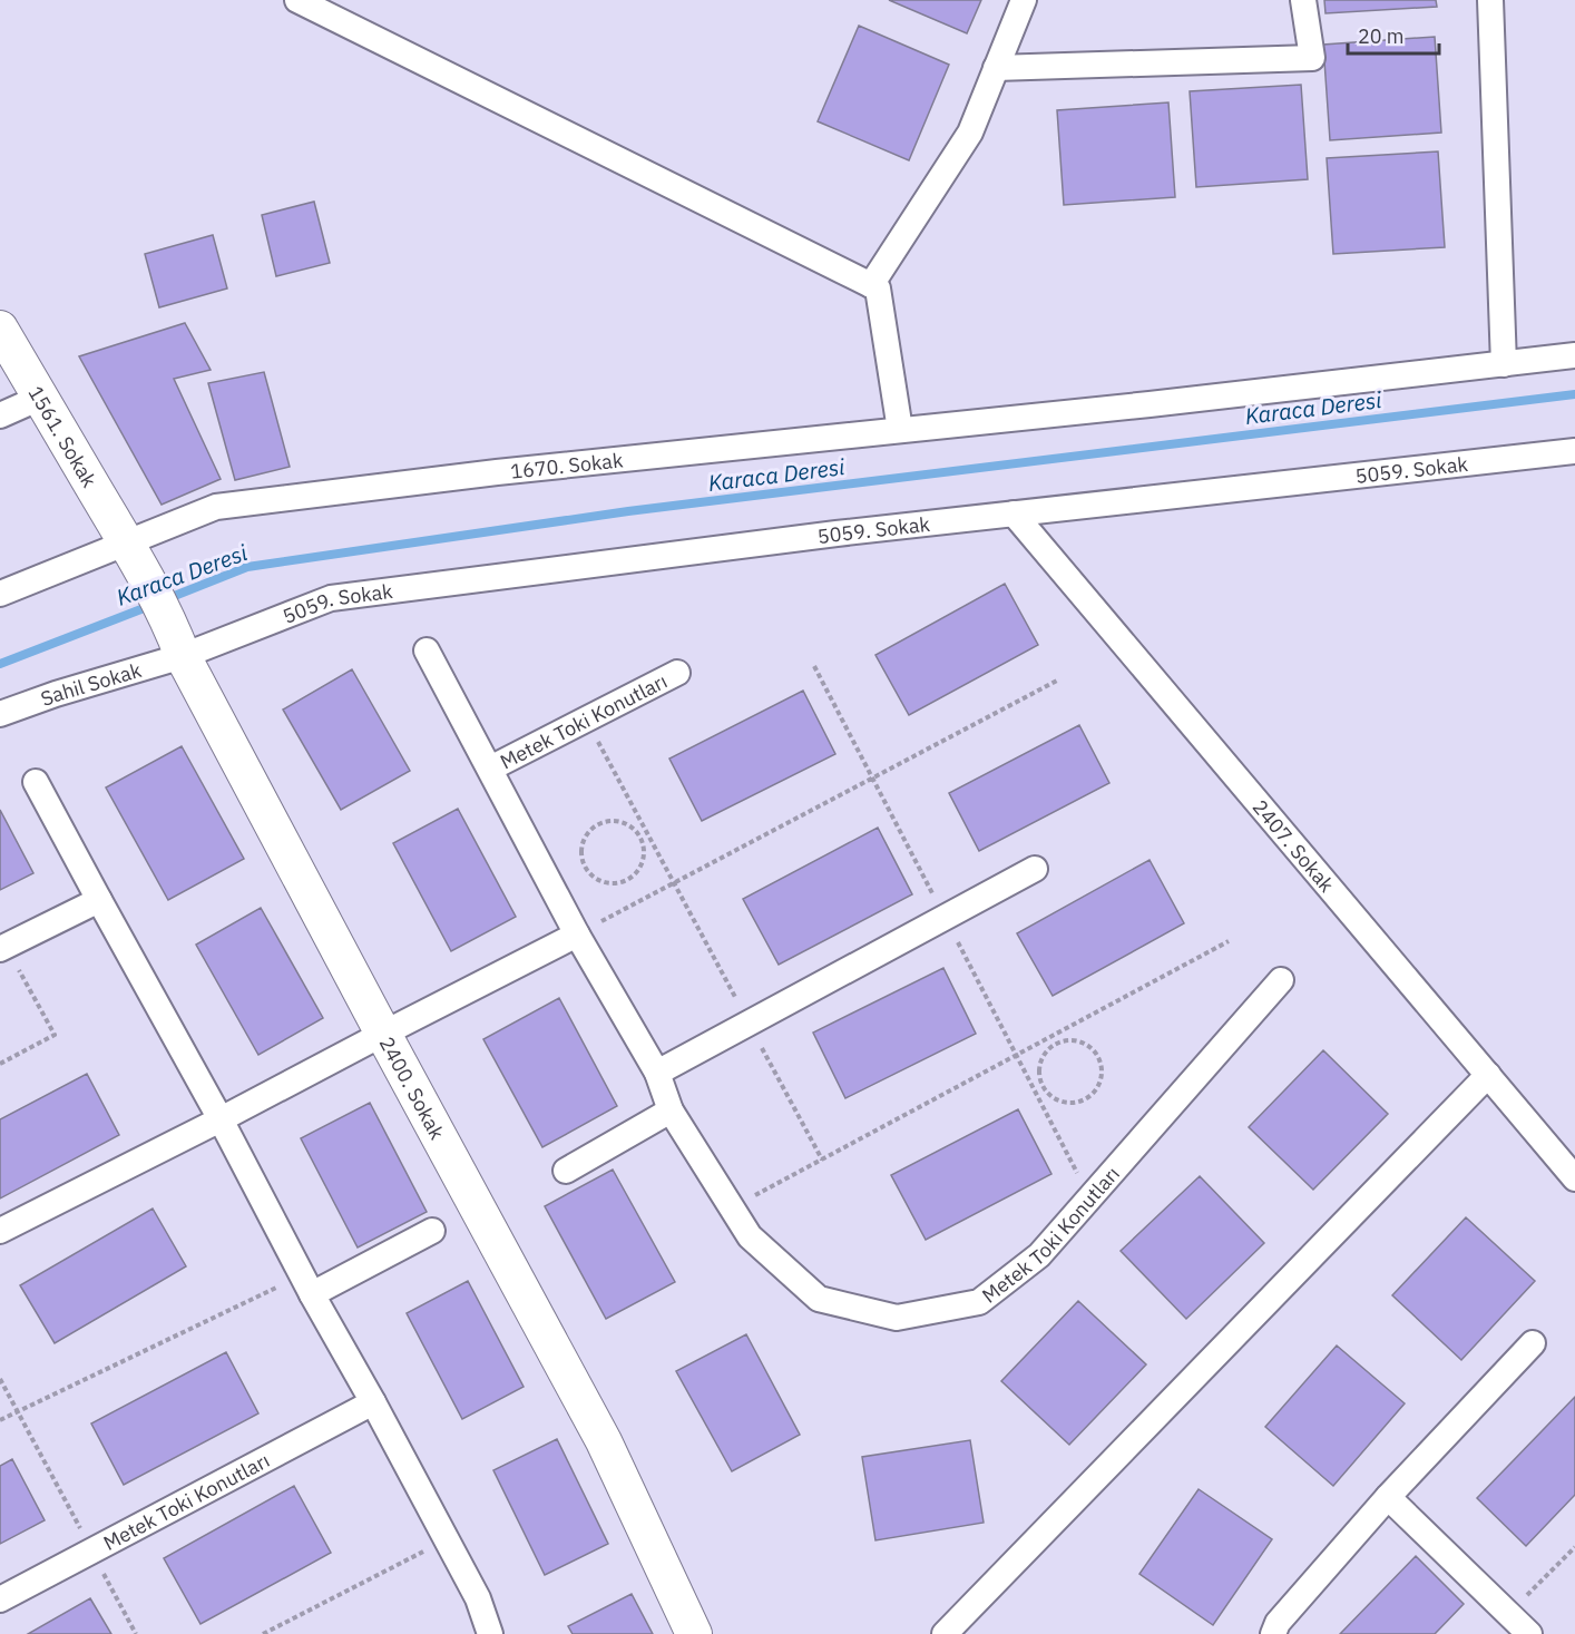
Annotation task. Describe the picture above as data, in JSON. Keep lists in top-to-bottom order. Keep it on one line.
{"streets":{"main road":["1561. Sokak","2400. Sokak"],"street":["1670. Sokak","5059. Sokak","Sahil Sokak","Metek Toki Konutları","2407. Sokak"]},"crossings":[["1561. Sokak","1670. Sokak"],["1561. Sokak","2400. Sokak"],["1670. Sokak","2400. Sokak"],["5059. Sokak","Sahil Sokak"],["5059. Sokak","2407. Sokak"],["5059. Sokak","2400. Sokak"],["Sahil Sokak","2400. Sokak"]],"water":["Karaca Deresi"],"scale_bar":"20 m"}
